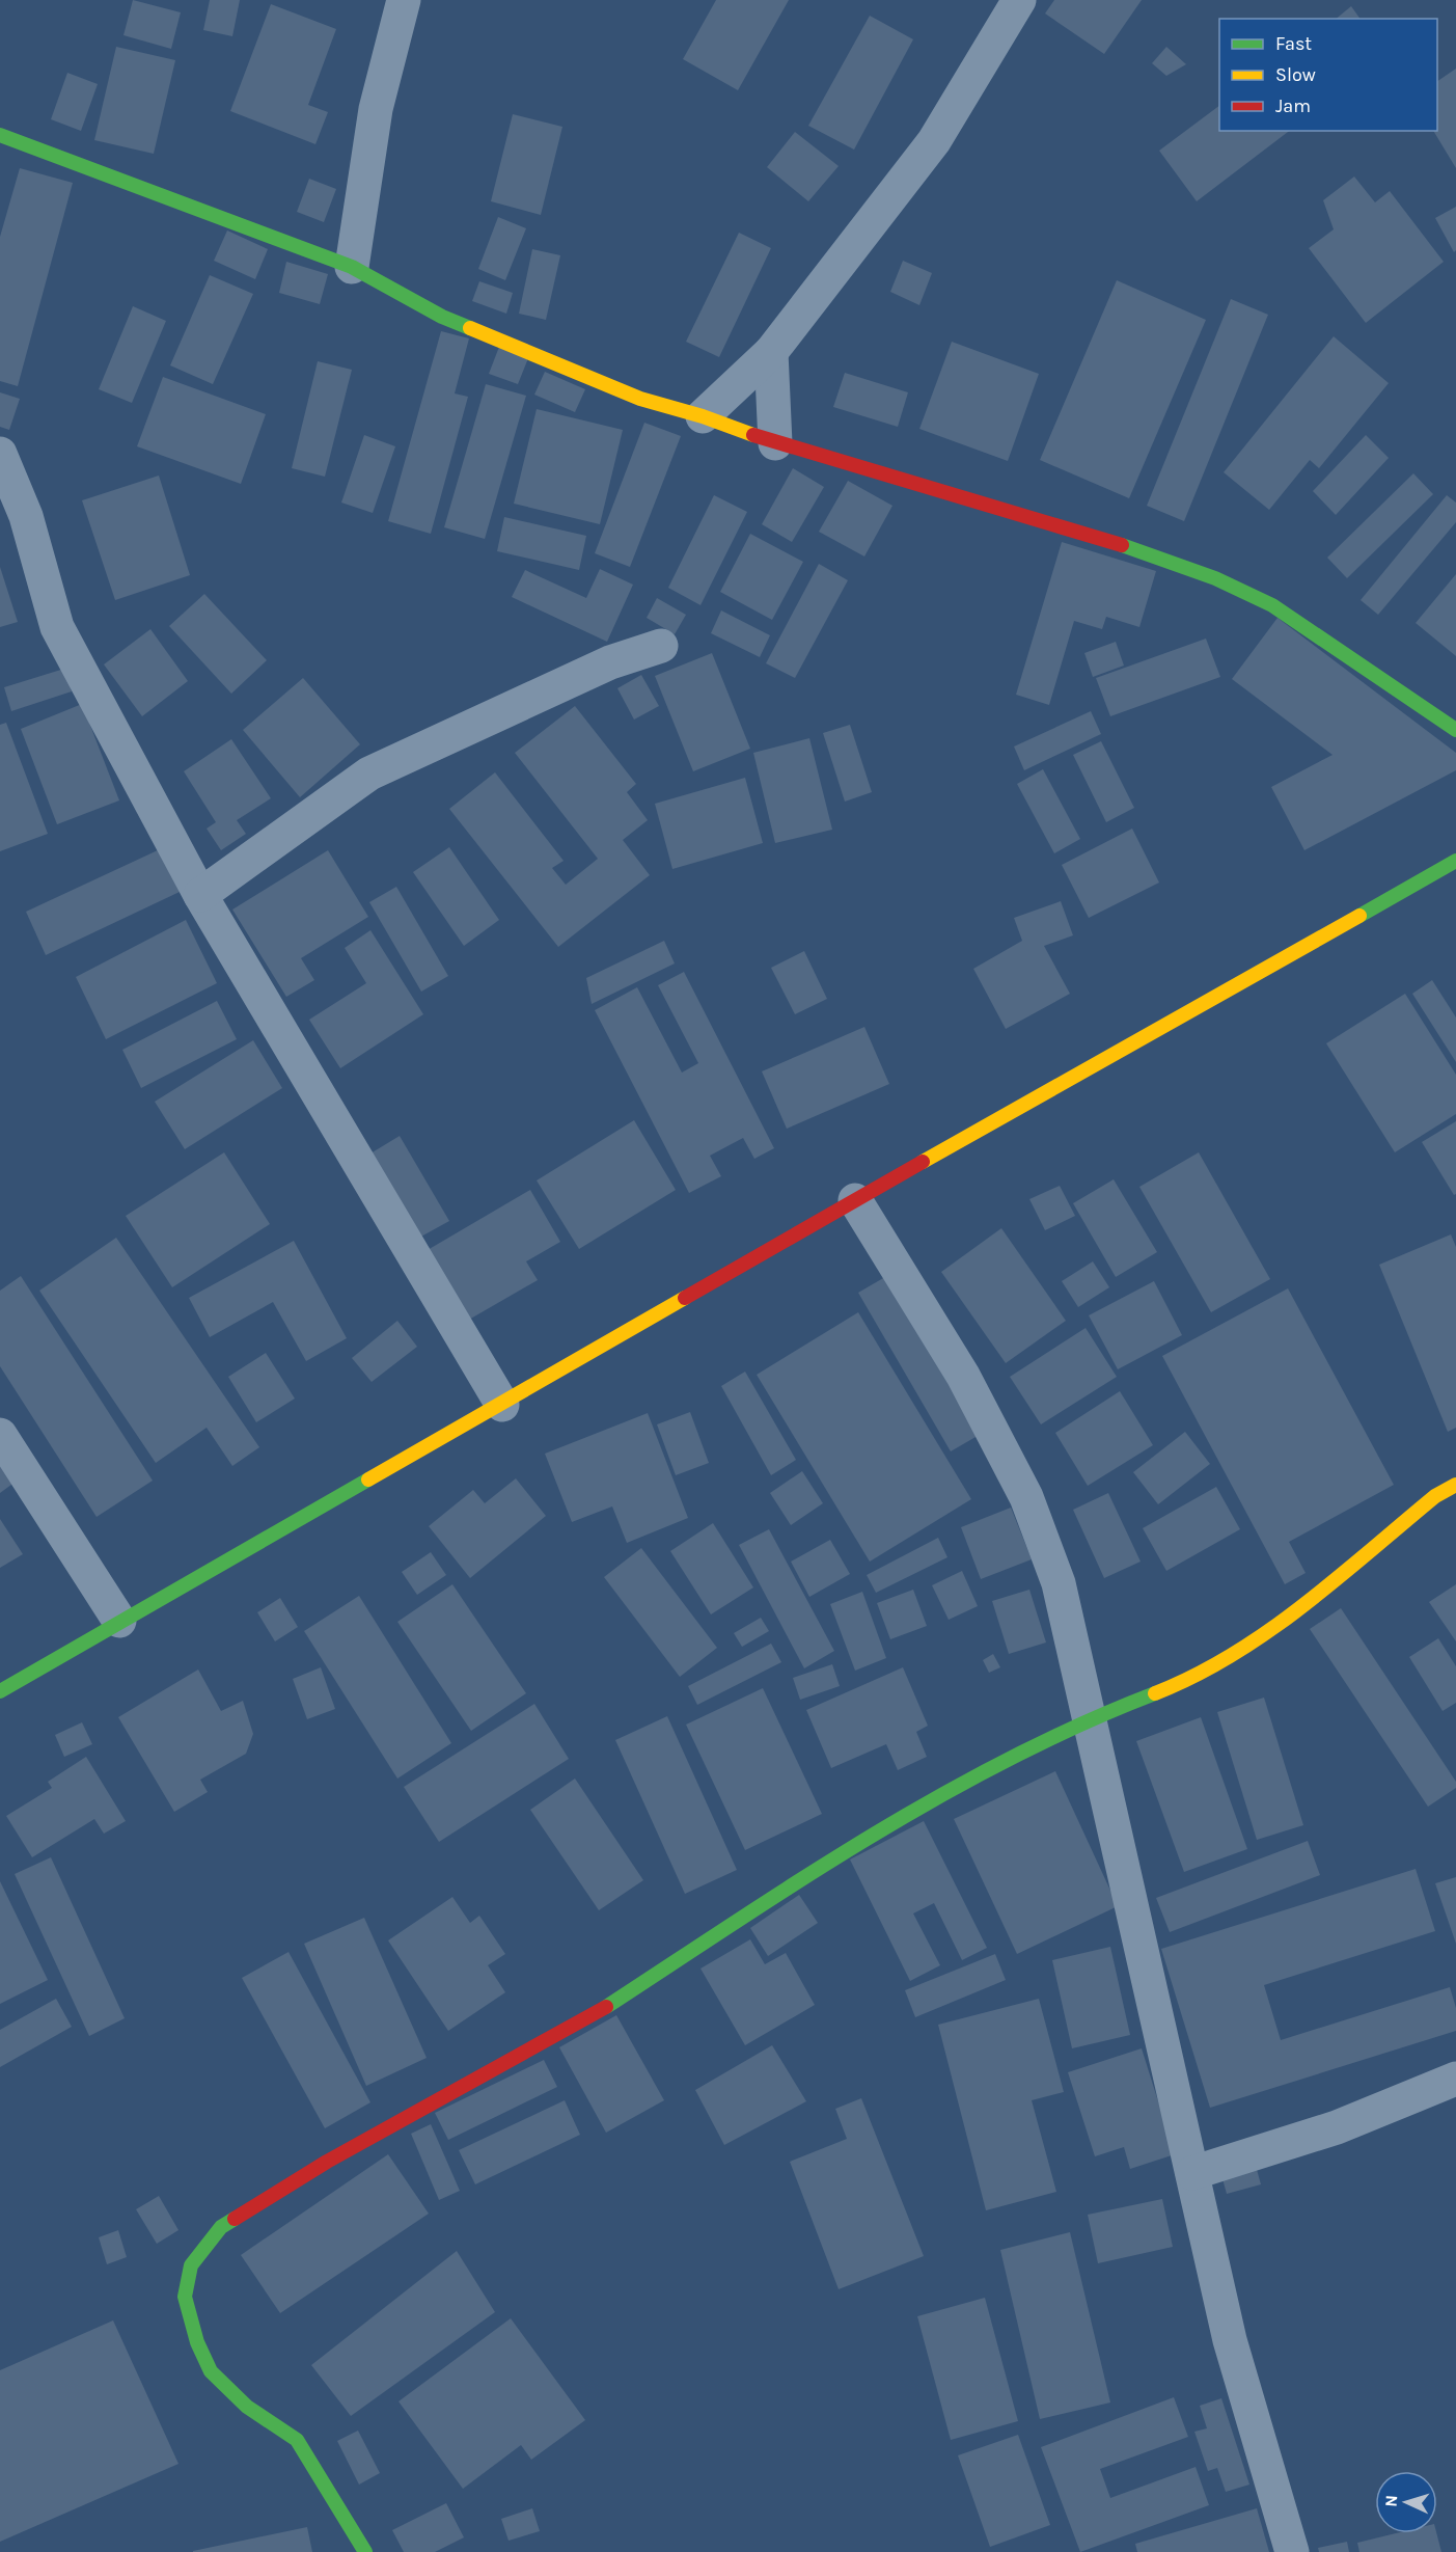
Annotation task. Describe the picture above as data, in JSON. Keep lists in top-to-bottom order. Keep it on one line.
{"legend":["Fast","Slow","Jam"],"north":"left"}
